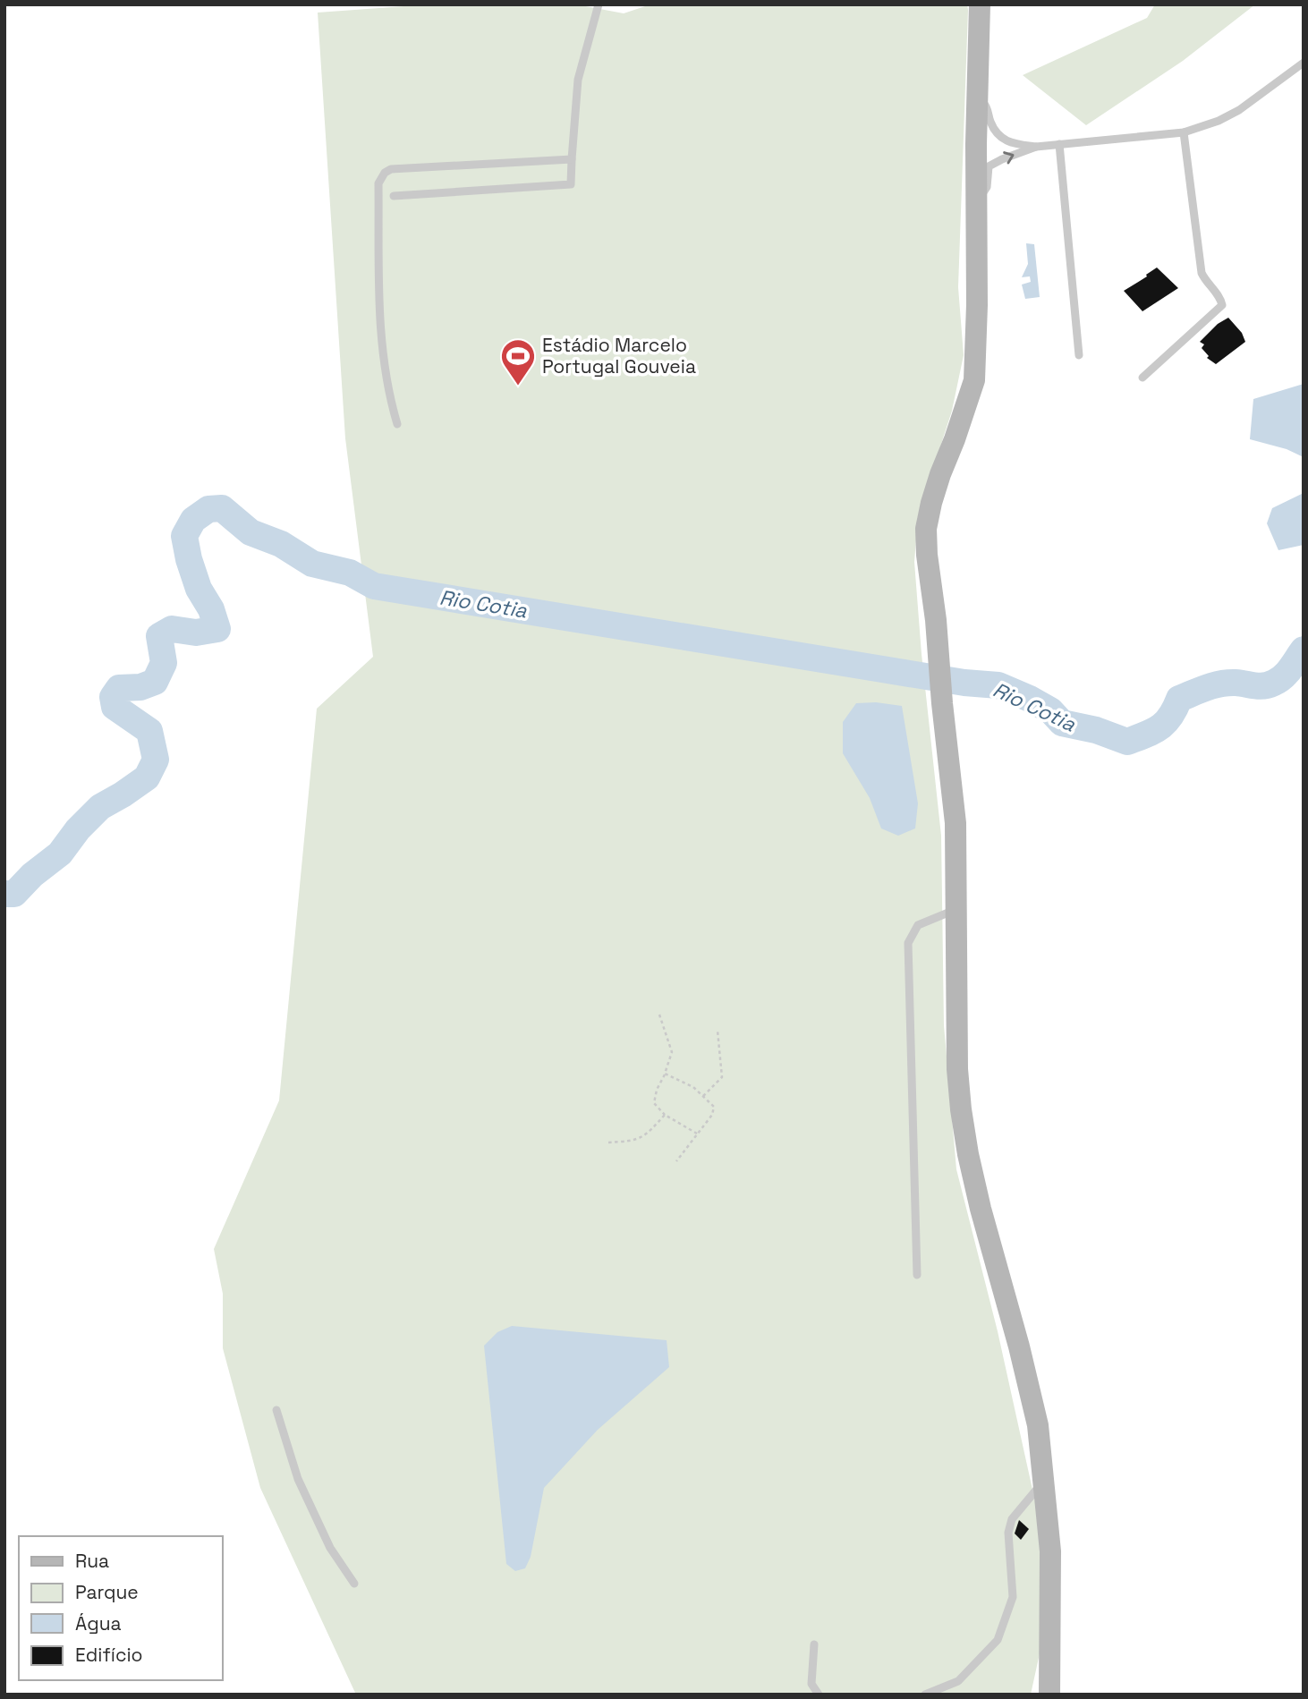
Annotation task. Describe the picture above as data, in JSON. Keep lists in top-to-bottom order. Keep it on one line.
{"water":["Rio Cotia"],"places":{"sports":["Estádio Marcelo Portugal Gouveia"]},"legend":["Rua","Parque","Água","Edifício"]}
